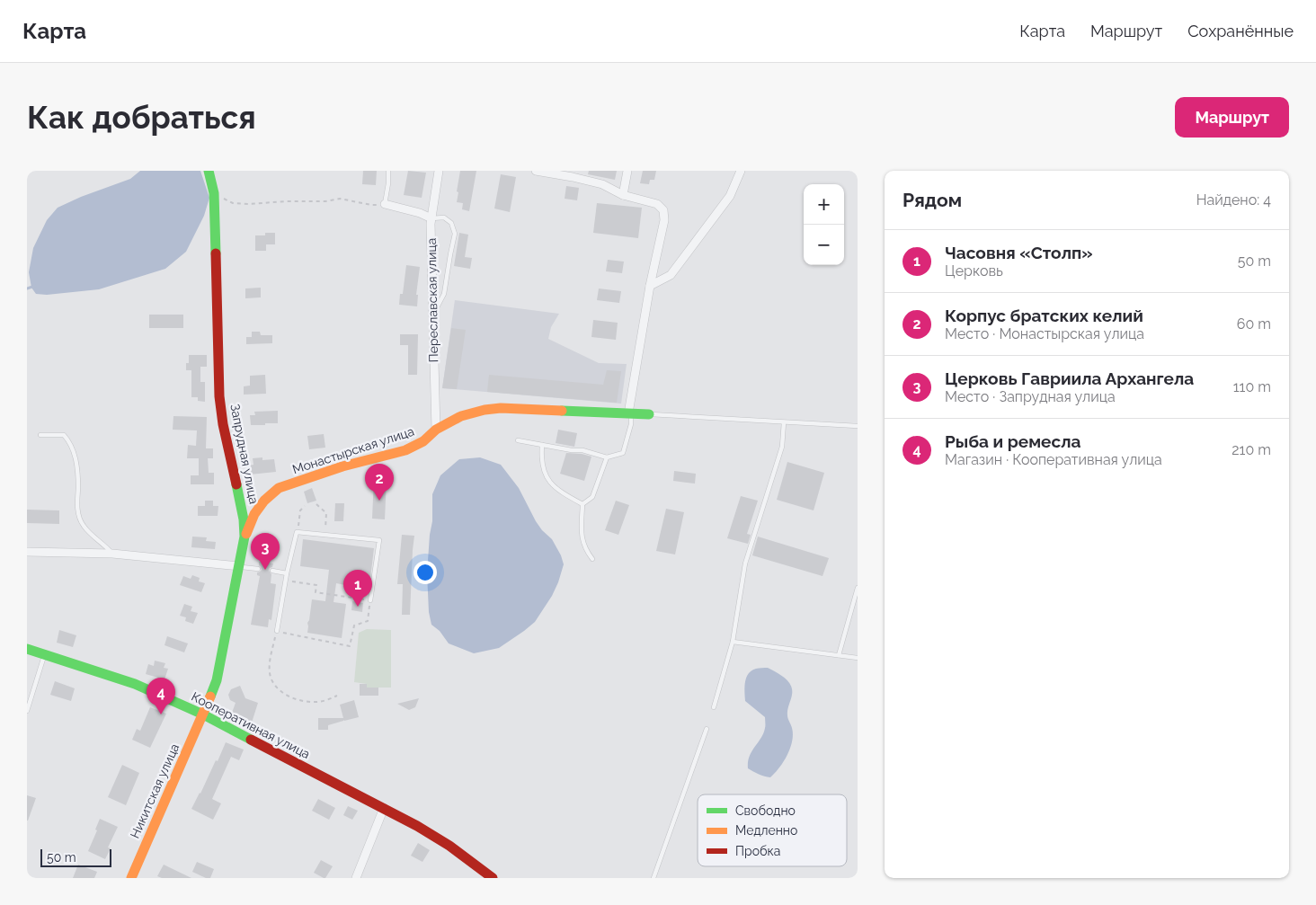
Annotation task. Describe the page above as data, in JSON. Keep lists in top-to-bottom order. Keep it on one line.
{"streets":{"street":["Переславская улица","Монастырская улица","Запрудная улица","Кооперативная улица","Никитская улица"]},"crossings":[["Переславская улица","Монастырская улица"],["Монастырская улица","Запрудная улица"],["Запрудная улица","Кооперативная улица"],["Запрудная улица","Никитская улица"],["Кооперативная улица","Никитская улица"]],"legend":["Свободно","Медленно","Пробка"],"scale_bar":"50 m","page":{"header":"Карта","nav":["Карта","Маршрут","Сохранённые"],"buttons":"Маршрут","title":"Как добраться","heading":["Рядом","Найдено: 4"],"map_buttons":["+","−"],"list":[{"mark":"1","name":"Часовня «Столп»","note":"Церковь","value":"50 m"},{"mark":"2","name":"Корпус братских келий","note":"Место · Монастырская улица","value":"60 m"},{"mark":"3","name":"Церковь Гавриила Архангела","note":"Место · Запрудная улица","value":"110 m"},{"mark":"4","name":"Рыба и ремесла","note":"Магазин · Кооперативная улица","value":"210 m"}],"pins":["2","3","1","4"],"scale":"50 m"}}
